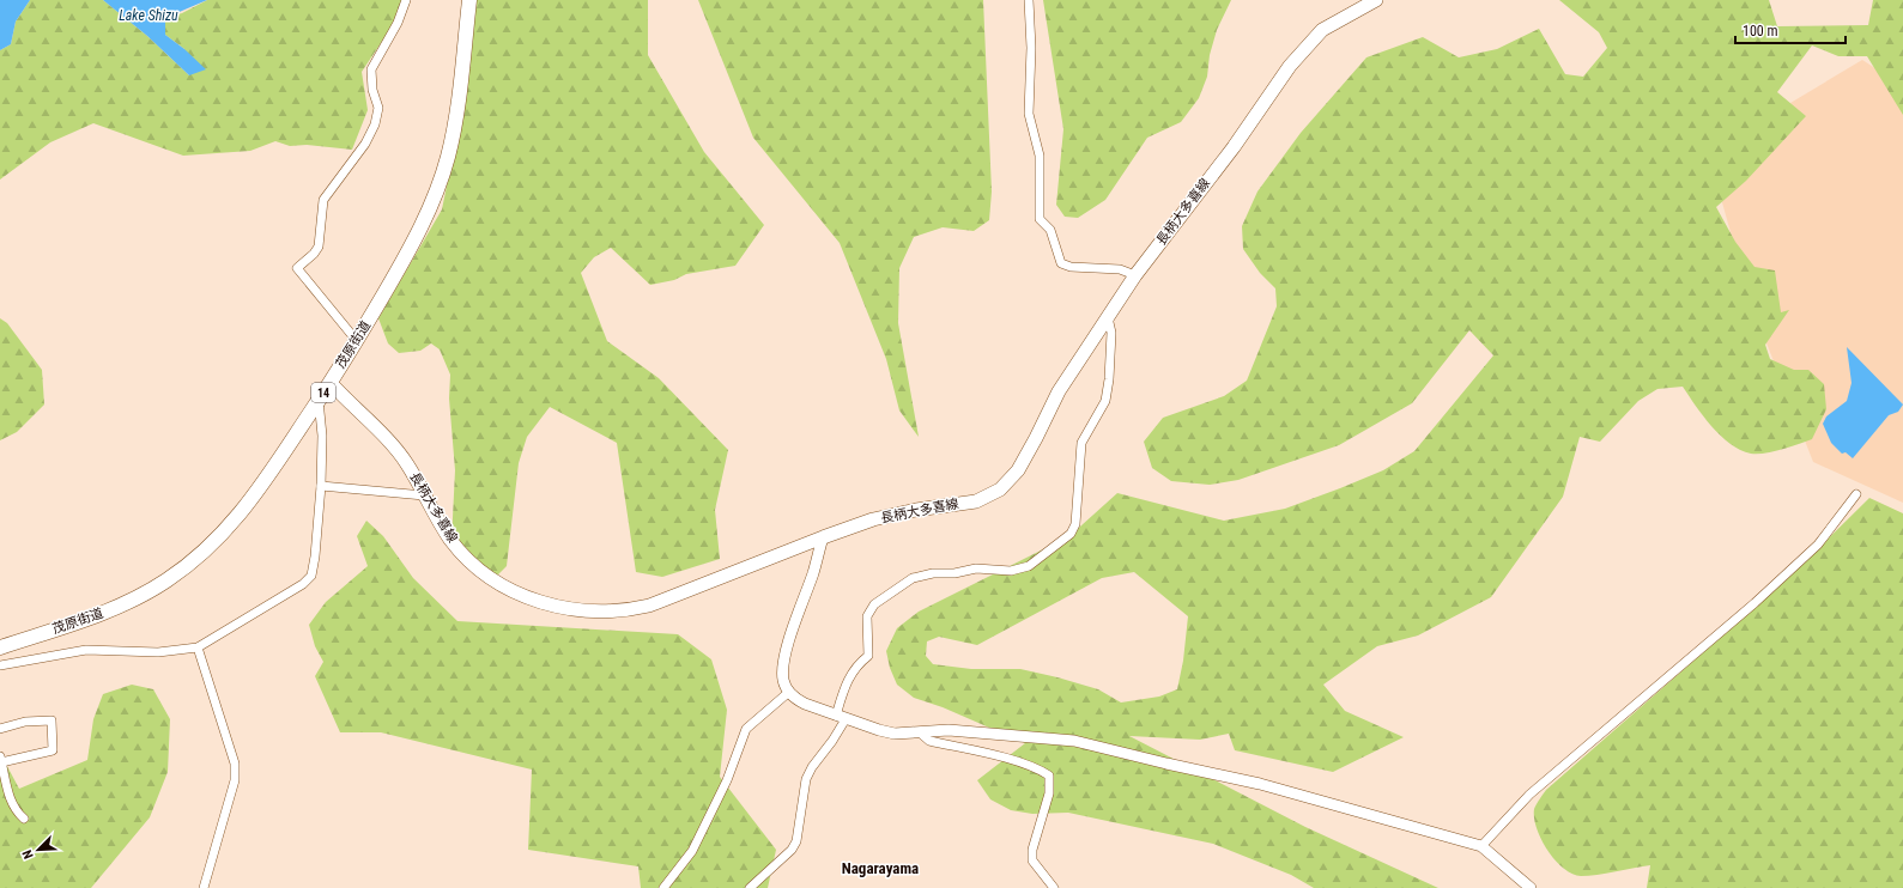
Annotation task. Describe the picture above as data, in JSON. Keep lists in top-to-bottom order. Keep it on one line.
{"streets":{"main road":["長柄大多喜線","茂原街道","14"]},"crossings":[["長柄大多喜線","茂原街道"]],"districts":["Nagarayama"],"water":["Lake Shizu"],"scale_bar":"100 m","north":"bottom left"}
